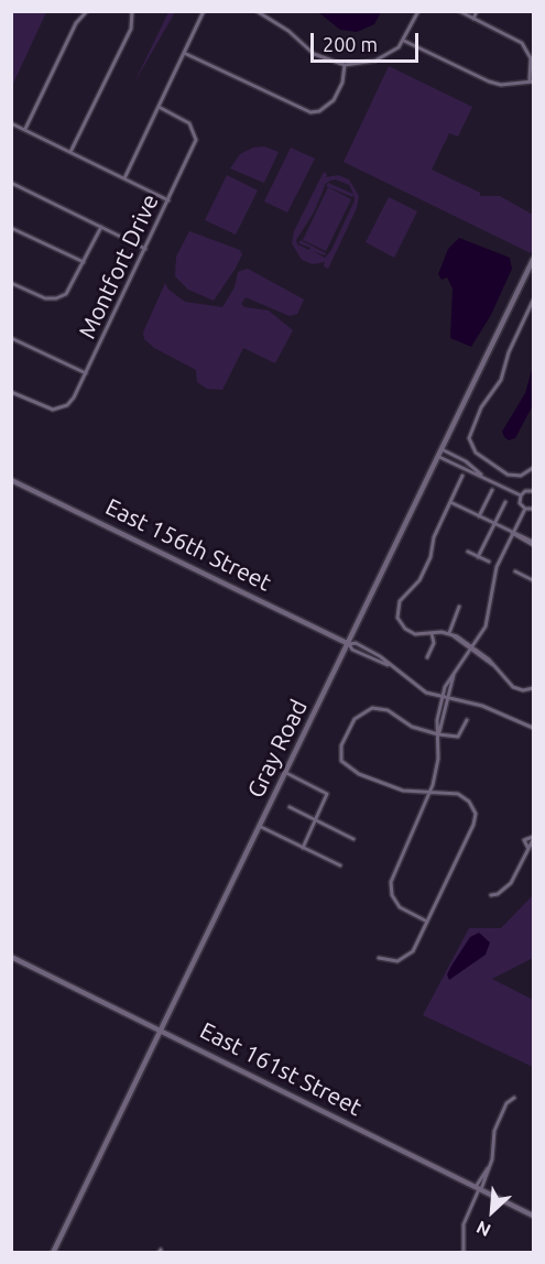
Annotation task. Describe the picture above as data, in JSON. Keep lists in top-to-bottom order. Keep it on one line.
{"streets":{"street":["Montfort Drive","East 156th Street","Gray Road","East 161st Street"]},"crossings":[["East 156th Street","Gray Road"],["Gray Road","East 161st Street"]],"scale_bar":"200 m","north":"bottom left"}
